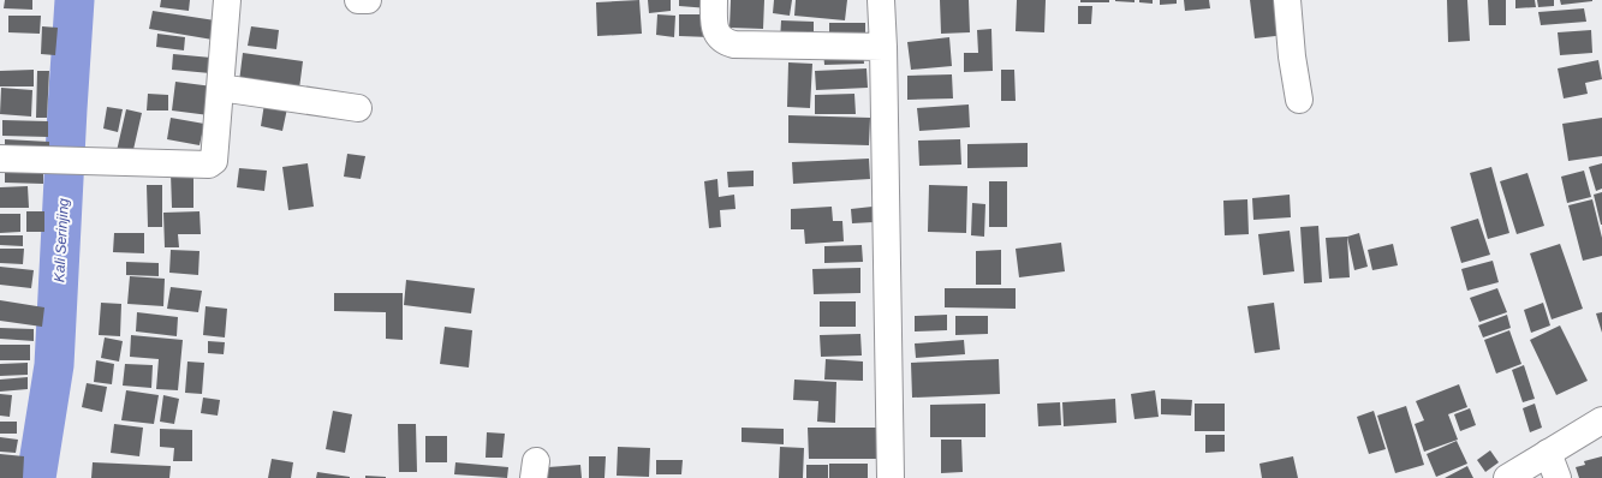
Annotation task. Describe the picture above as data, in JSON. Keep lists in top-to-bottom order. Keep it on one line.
{"water":["Kali Serinjing"]}
